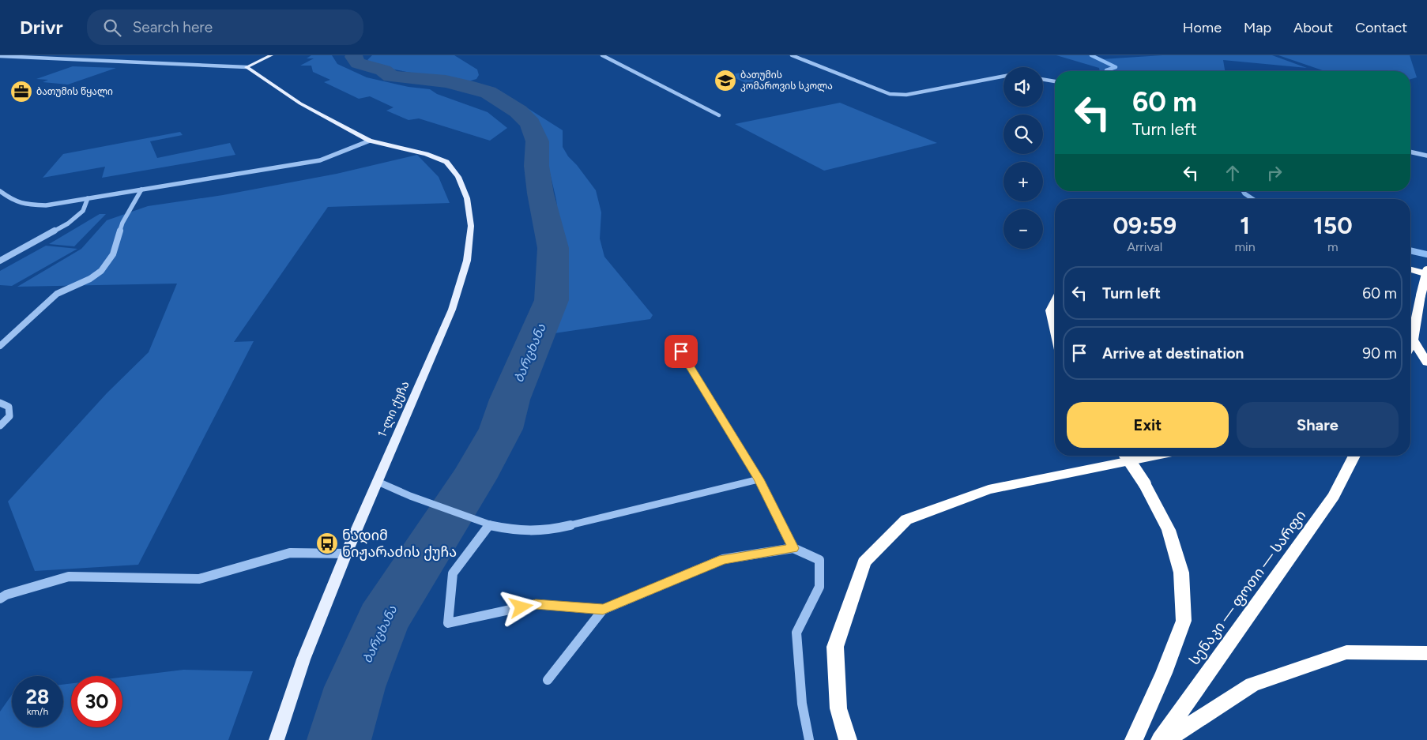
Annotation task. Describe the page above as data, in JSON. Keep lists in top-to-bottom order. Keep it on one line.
{"streets":{"highway":["სენაკი — ფოთი — სარფი"],"main road":["1-ლი ქუჩა"]},"water":["ბარცხანა"],"places":{"school or university":["ბათუმის კომაროვის სკოლა"],"office":["ბათუმის წყალი"],"bus stop":["ნადიმ ნიჟარაძის ქუჩა"]},"page":{"header":"Drivr","search":"Search here","nav":["Home","Map","About","Contact"],"map_buttons":["+","−"],"turn":["60 m","Turn left"],"eta":["09:59","Arrival","1","min","150","m"],"list":[{"name":"Turn left","value":"60 m"},{"name":"Arrive at destination","value":"90 m"}],"buttons":["Exit","Share"],"speed":"28 km/h","limit":"30"}}
